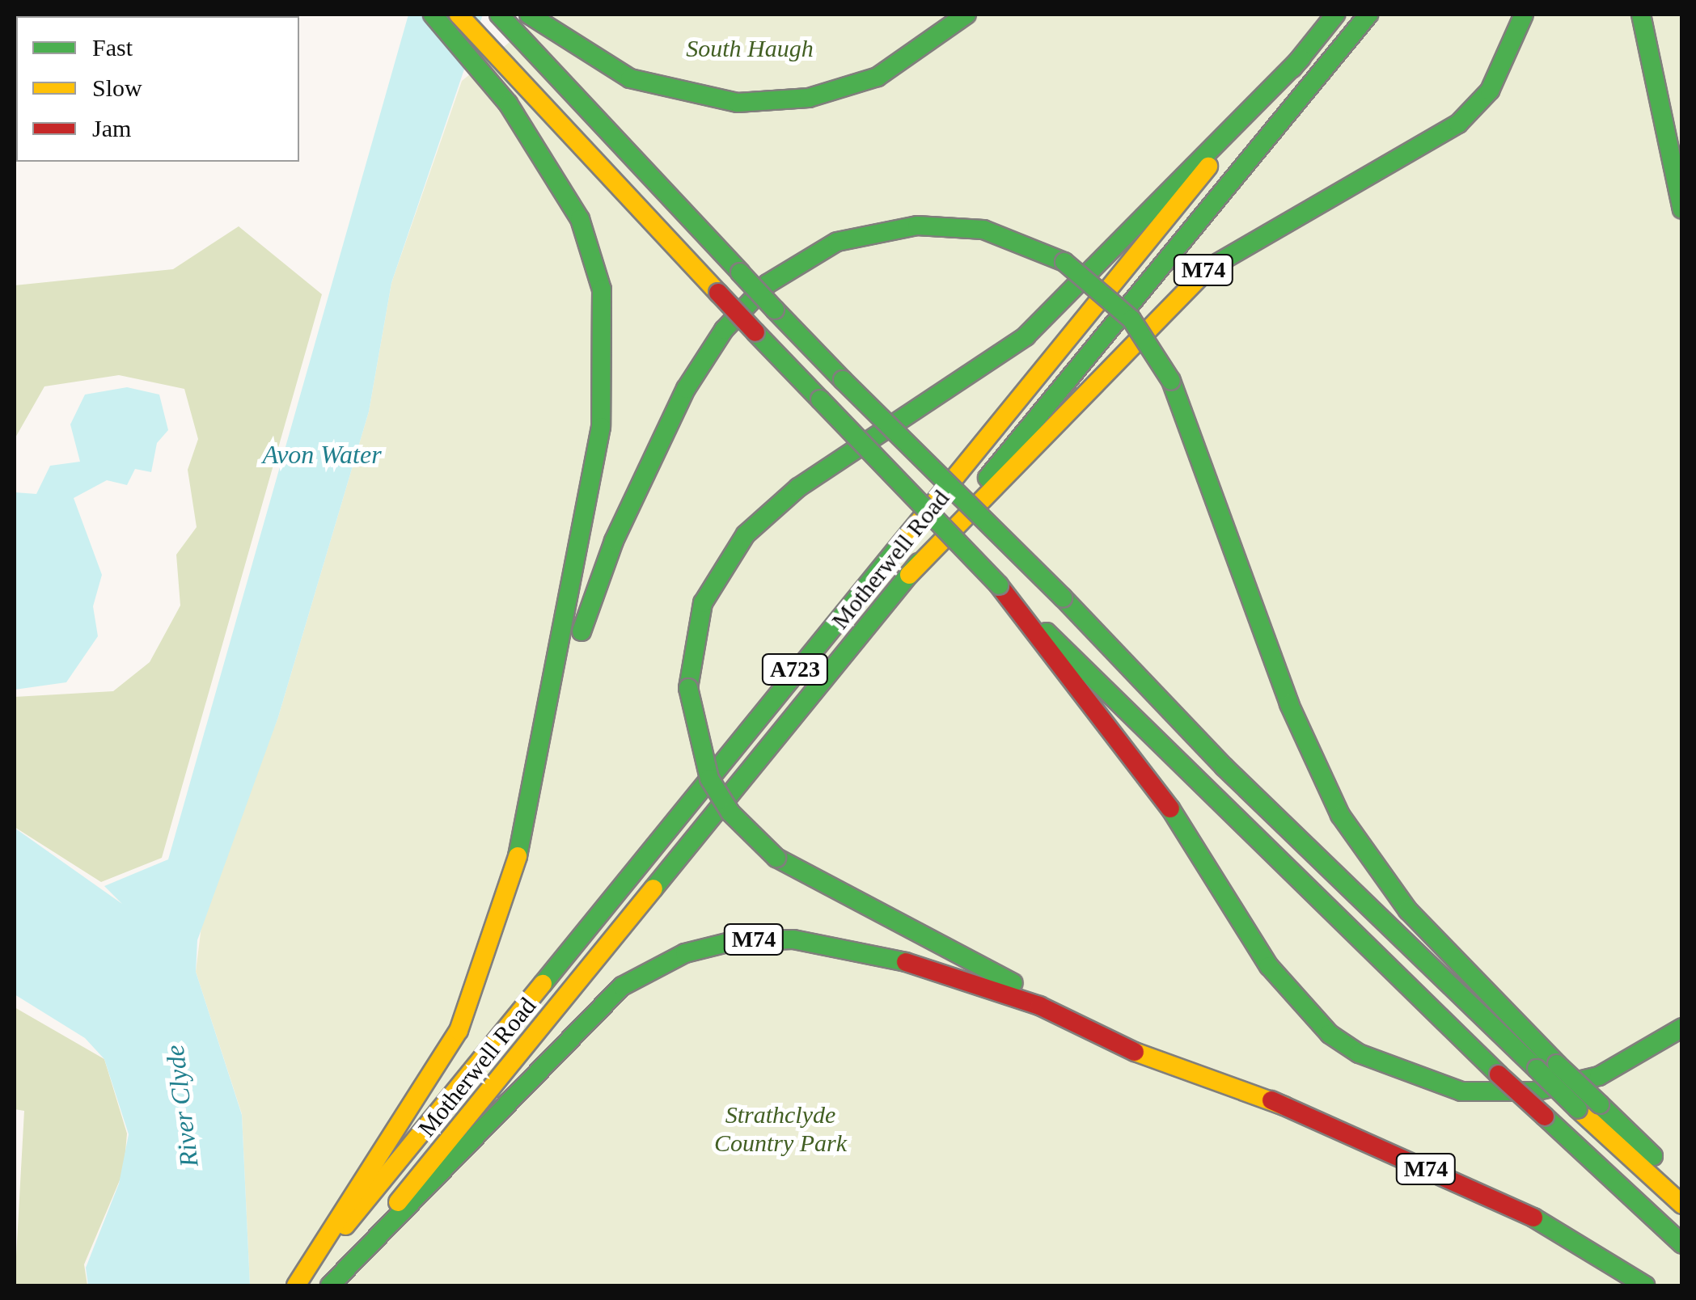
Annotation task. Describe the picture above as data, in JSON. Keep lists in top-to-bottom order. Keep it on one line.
{"streets":{"main road":["M74","Motherwell Road","A723"]},"crossings":[["M74","Motherwell Road"]],"water":["Avon Water","River Clyde"],"parks":["South Haugh","Strathclyde Country Park"],"legend":["Fast","Slow","Jam"]}
